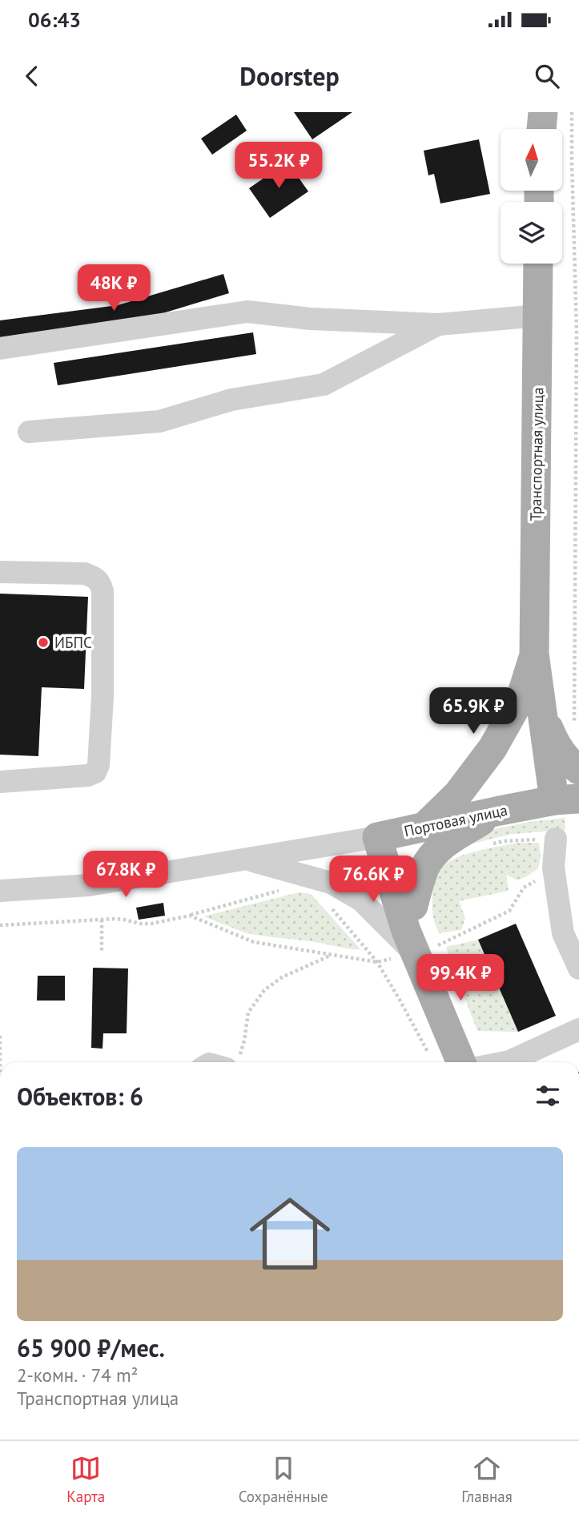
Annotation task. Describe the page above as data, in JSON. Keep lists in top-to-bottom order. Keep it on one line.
{"streets":{"main road":["Транспортная улица","Портовая улица"]},"crossings":[["Транспортная улица","Портовая улица"]],"places":["ИБПС"],"north":"top","page":{"status":"06:43","header":"Doorstep","price":["55.2K ₽","48K ₽","65.9K ₽","67.8K ₽","76.6K ₽","99.4K ₽"],"heading":"Объектов: 6","list":[{"name":"65 900 ₽/мес.","note":"2-комн. · 74 m² · Транспортная улица"}],"tabs":["Карта","Сохранённые","Главная"]}}
